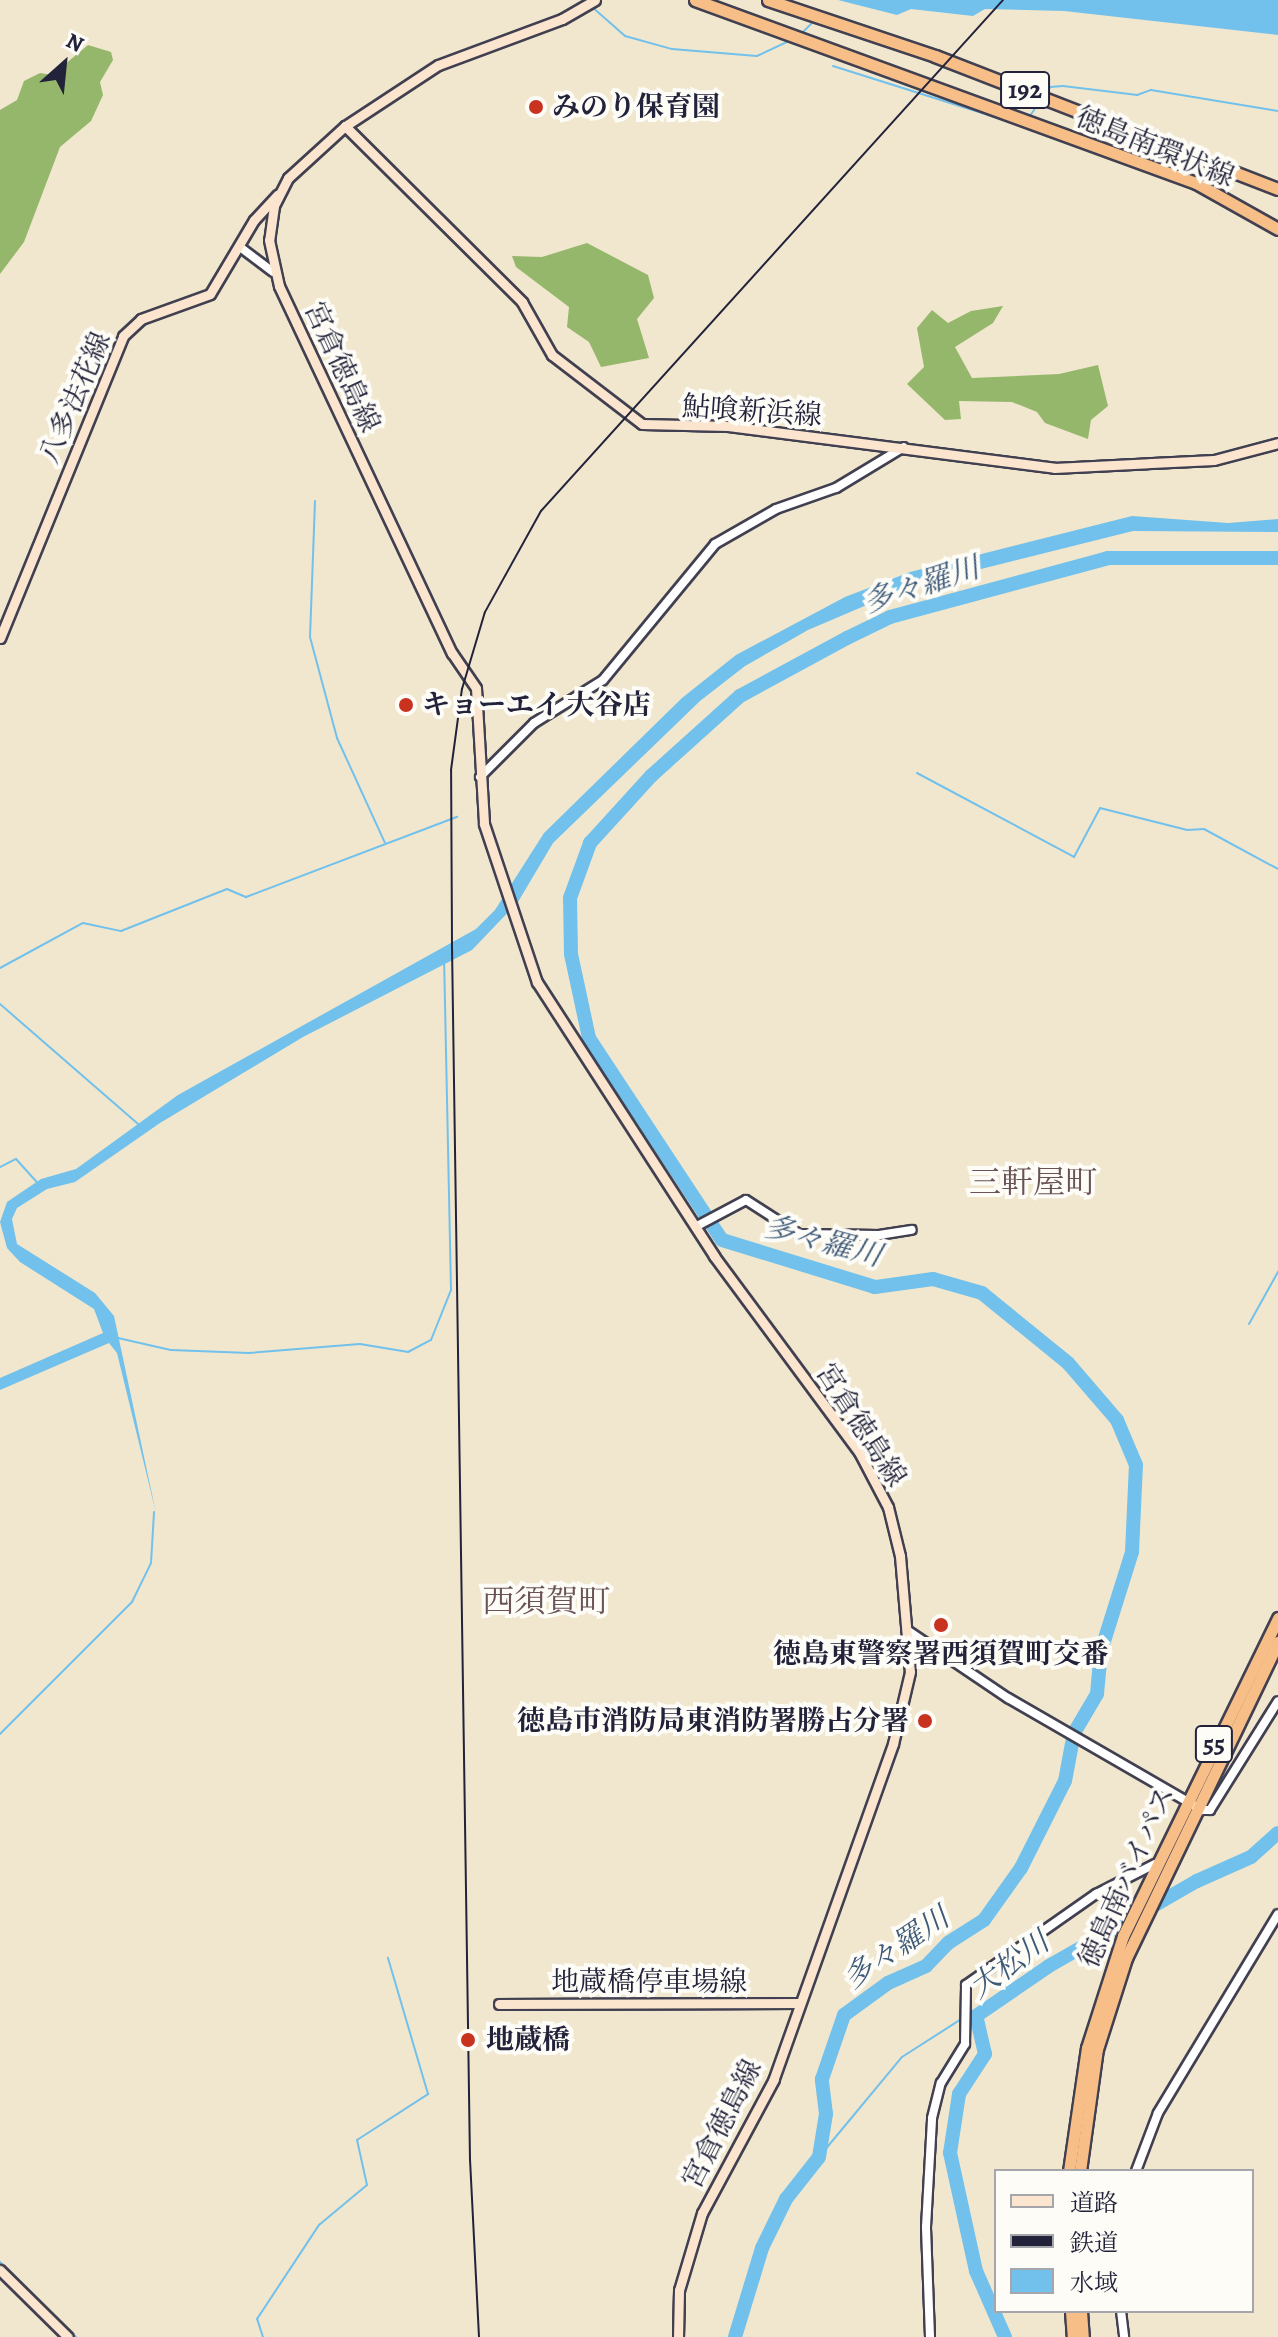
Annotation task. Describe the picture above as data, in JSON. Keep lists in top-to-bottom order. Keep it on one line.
{"streets":{"highway":["192","徳島南環状線","55","徳島南バイパス"],"main road":["宮倉徳島線","八多法花線","鮎喰新浜線","地蔵橋停車場線"]},"crossings":[["宮倉徳島線","八多法花線"],["宮倉徳島線","鮎喰新浜線"],["宮倉徳島線","地蔵橋停車場線"]],"districts":["三軒屋町","西須賀町"],"water":["多々羅川","大松川"],"places":["みのり保育園","キョーエイ 大谷店","徳島東警察署西須賀町交番","徳島市消防局東消防署勝占分署","地蔵橋"],"legend":["道路","鉄道","水域"],"north":"top right"}
